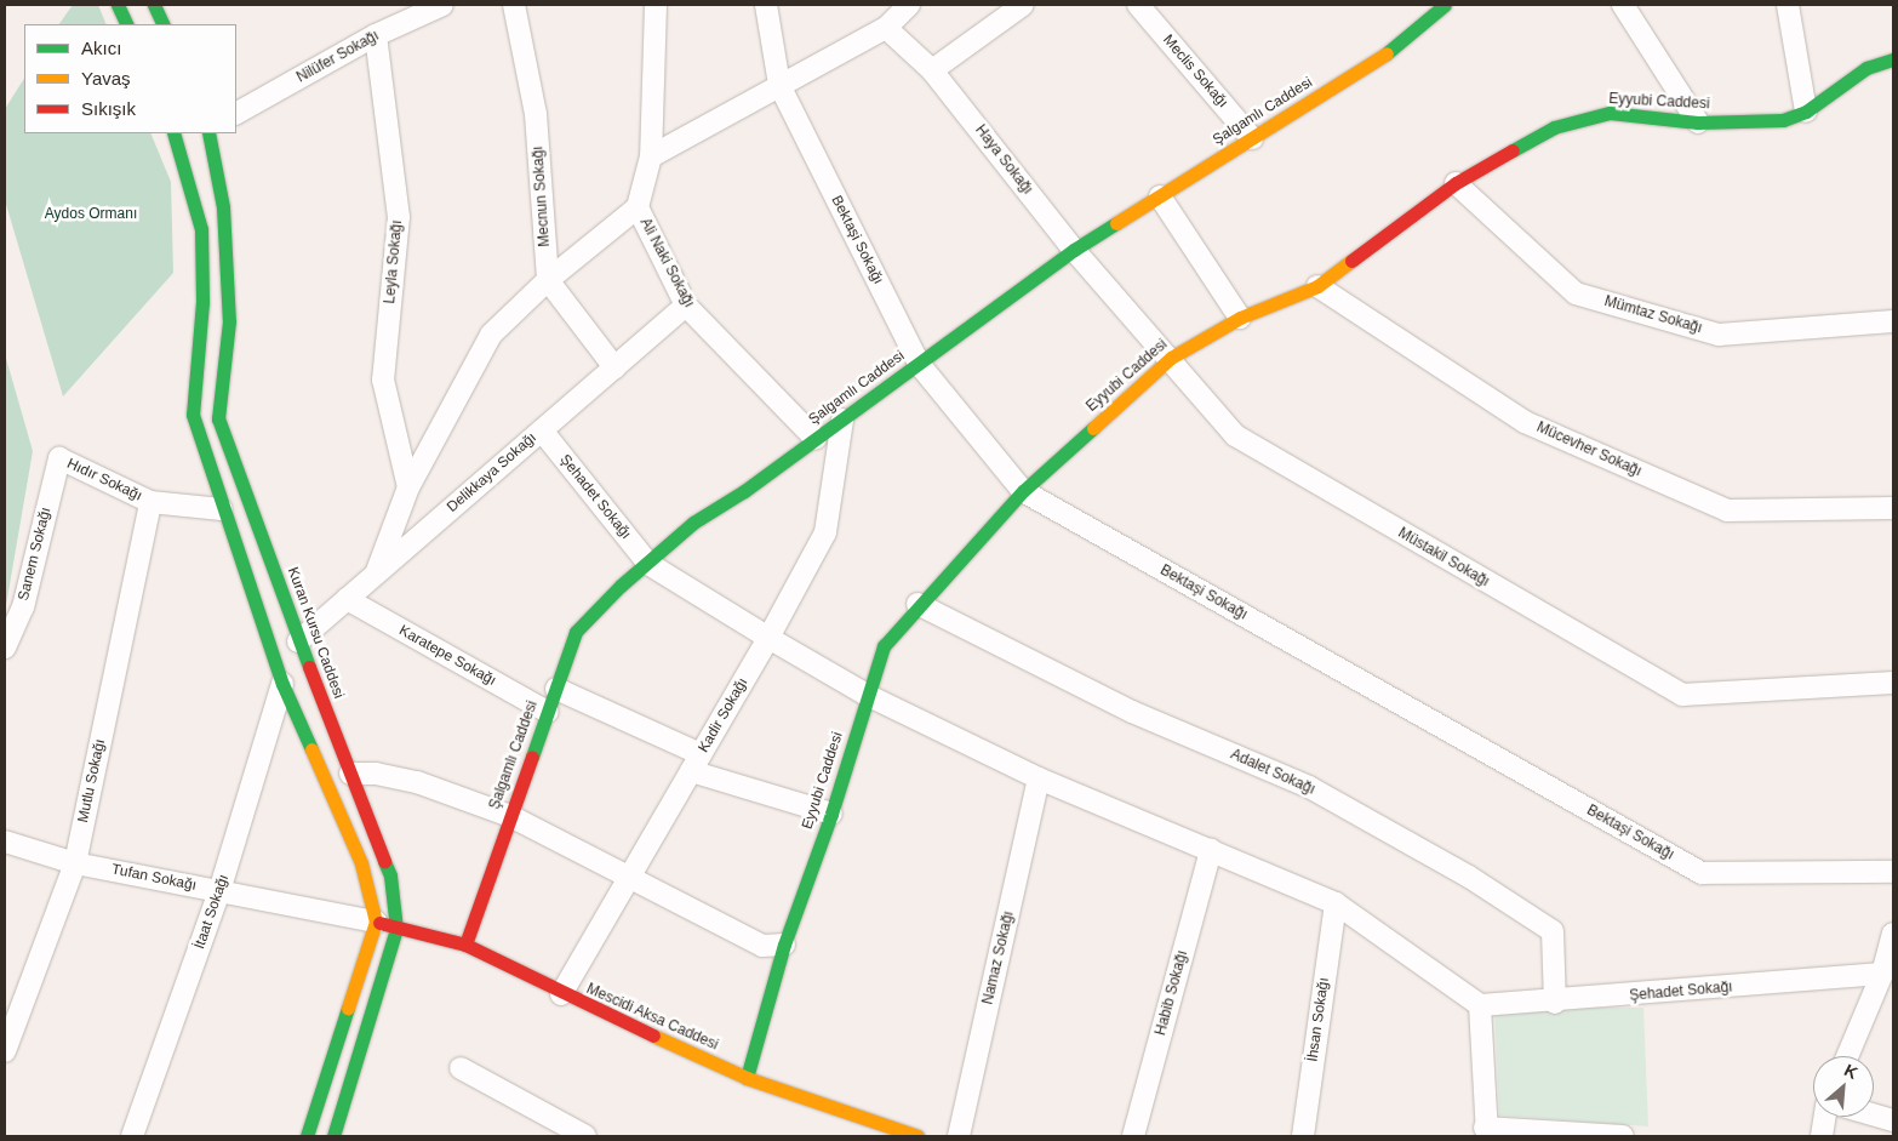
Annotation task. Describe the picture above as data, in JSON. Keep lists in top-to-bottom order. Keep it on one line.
{"streets":{"street":["Nilüfer Sokağı","Meclis Sokağı","Eyyubi Caddesi","Şalgamlı Caddesi","Haya Sokağı","Mecnun Sokağı","Bektaşi Sokağı","Leyla Sokağı","Ali Naki Sokağı","Mümtaz Sokağı","Mücevher Sokağı","Delikkaya Sokağı","Hıdır Sokağı","Şehadet Sokağı","Sanem Sokağı","Müstakil Sokağı","Kuran Kursu Caddesi","Karatepe Sokağı","Kadir Sokağı","Adalet Sokağı","Mutlu Sokağı","Tufan Sokağı","İtaat Sokağı","Namaz Sokağı","Habib Sokağı","Mescidi Aksa Caddesi","İhsan Sokağı"]},"crossings":[["Nilüfer Sokağı","Leyla Sokağı"],["Meclis Sokağı","Şalgamlı Caddesi"],["Eyyubi Caddesi","Bektaşi Sokağı"],["Eyyubi Caddesi","Mümtaz Sokağı"],["Eyyubi Caddesi","Mücevher Sokağı"],["Eyyubi Caddesi","Şehadet Sokağı"],["Eyyubi Caddesi","Müstakil Sokağı"],["Eyyubi Caddesi","Adalet Sokağı"],["Eyyubi Caddesi","Mescidi Aksa Caddesi"],["Şalgamlı Caddesi","Haya Sokağı"],["Şalgamlı Caddesi","Bektaşi Sokağı"],["Şalgamlı Caddesi","Ali Naki Sokağı"],["Şalgamlı Caddesi","Şehadet Sokağı"],["Şalgamlı Caddesi","Müstakil Sokağı"],["Şalgamlı Caddesi","Karatepe Sokağı"],["Şalgamlı Caddesi","Kadir Sokağı"],["Şalgamlı Caddesi","Mescidi Aksa Caddesi"],["Haya Sokağı","Müstakil Sokağı"],["Ali Naki Sokağı","Delikkaya Sokağı"],["Delikkaya Sokağı","Şehadet Sokağı"],["Delikkaya Sokağı","Kuran Kursu Caddesi"],["Delikkaya Sokağı","Karatepe Sokağı"],["Hıdır Sokağı","Sanem Sokağı"],["Hıdır Sokağı","Mutlu Sokağı"],["Şehadet Sokağı","Kadir Sokağı"],["Şehadet Sokağı","Adalet Sokağı"],["Şehadet Sokağı","Namaz Sokağı"],["Şehadet Sokağı","Habib Sokağı"],["Şehadet Sokağı","İhsan Sokağı"],["Kuran Kursu Caddesi","Mescidi Aksa Caddesi"],["Kadir Sokağı","Mescidi Aksa Caddesi"],["Mutlu Sokağı","Tufan Sokağı"],["Tufan Sokağı","İtaat Sokağı"],["Tufan Sokağı","Mescidi Aksa Caddesi"]],"parks":["Aydos Ormanı"],"legend":["Akıcı","Yavaş","Sıkışık"],"north":"top right"}
